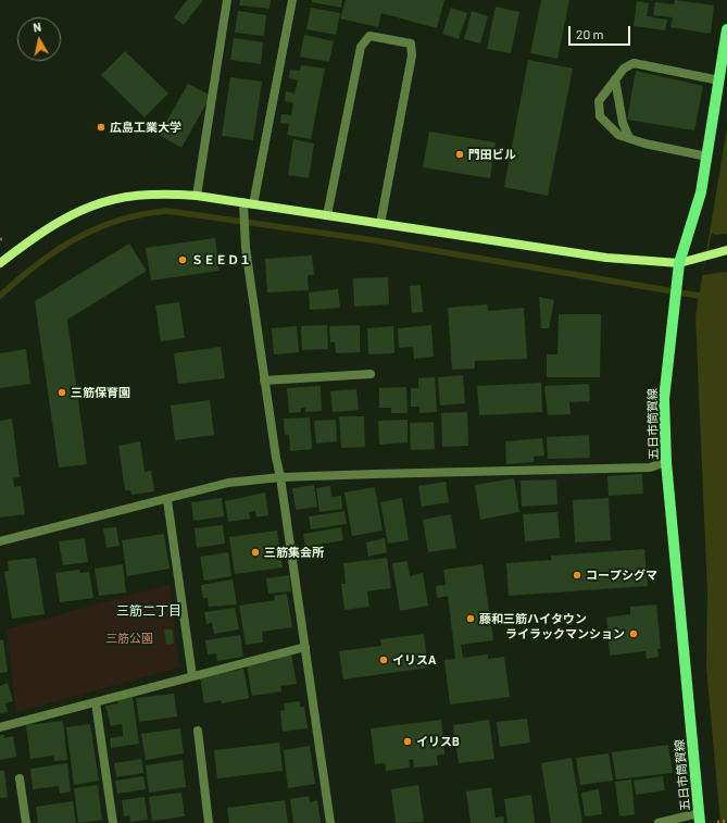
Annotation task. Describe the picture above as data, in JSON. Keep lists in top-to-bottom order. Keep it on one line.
{"streets":{"main road":["五日市筒賀線"]},"districts":["三筋二丁目"],"parks":["三筋公園"],"places":["広島工業大学","門田ビル","ＳＥＥＤ１","三筋保育園","三筋集会所","コープシグマ","藤和三筋ハイタウン","ライラックマンション","イリスA","イリスB"],"scale_bar":"20 m","north":"top"}
